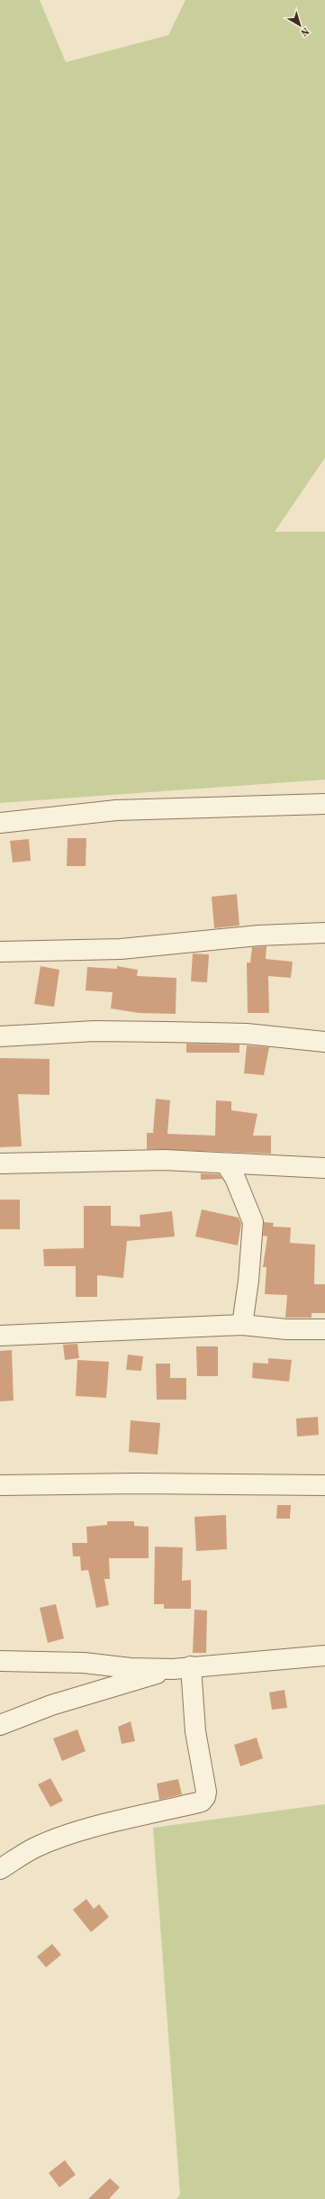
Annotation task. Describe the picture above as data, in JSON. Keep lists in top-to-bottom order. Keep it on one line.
{"north":"bottom right"}
